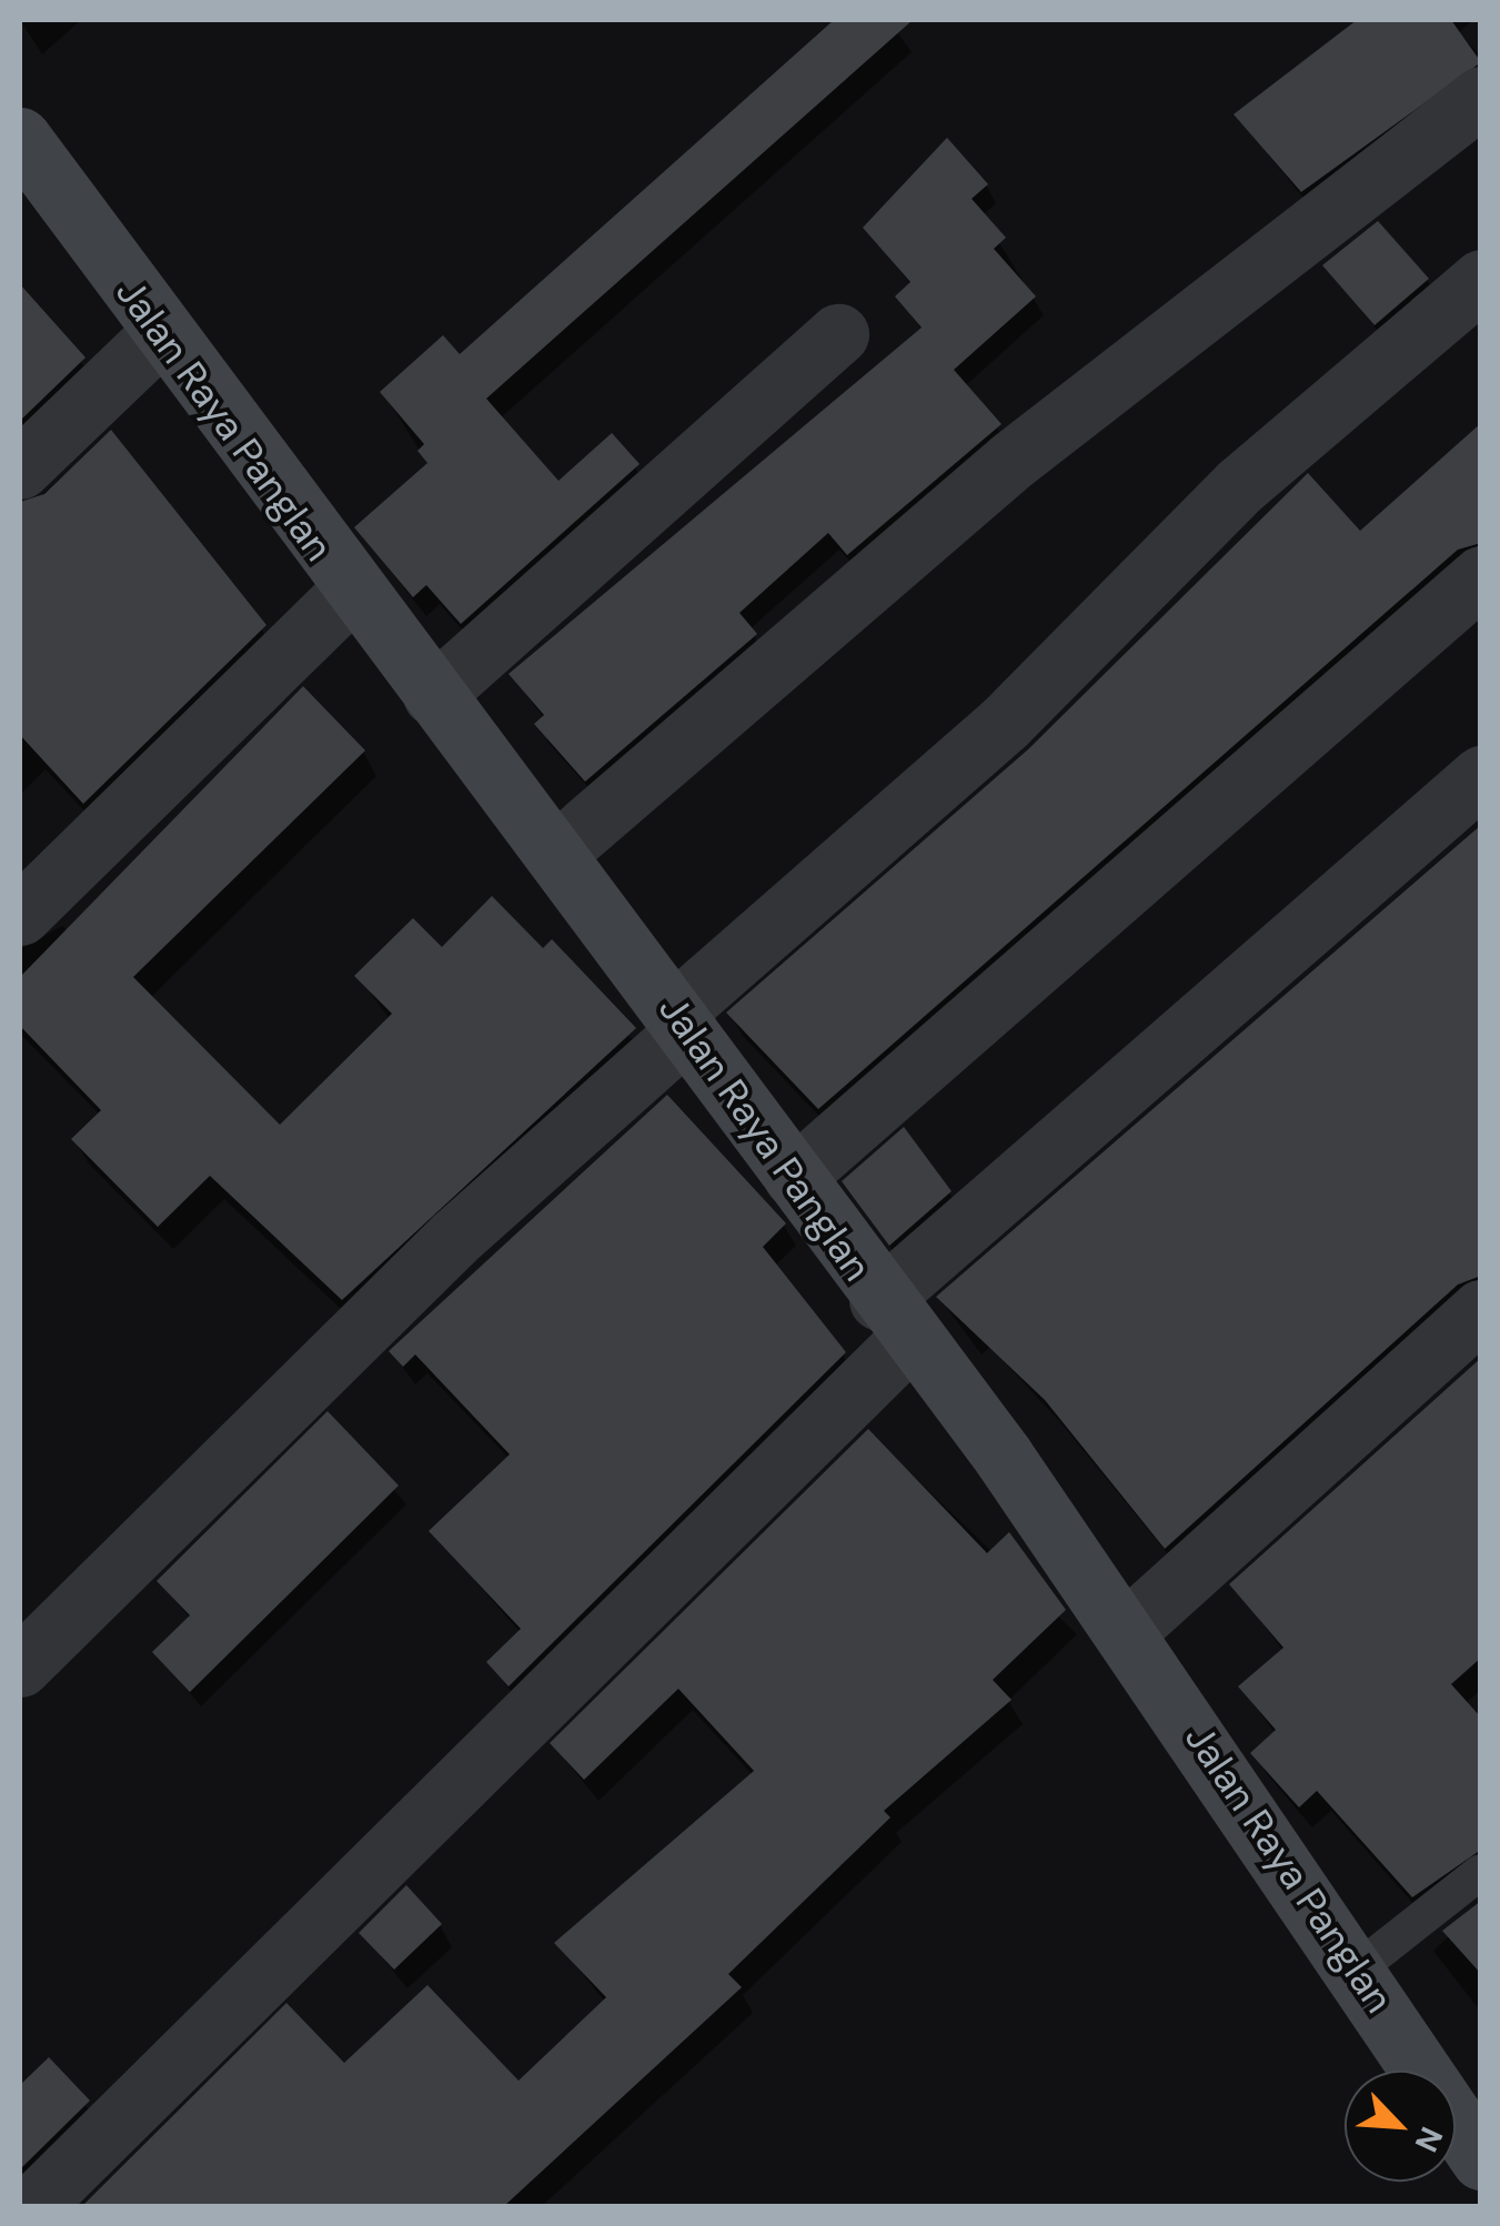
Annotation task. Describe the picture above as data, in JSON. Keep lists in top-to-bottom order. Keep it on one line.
{"streets":{"street":["Jalan Raya Panglan"]},"north":"bottom right"}
